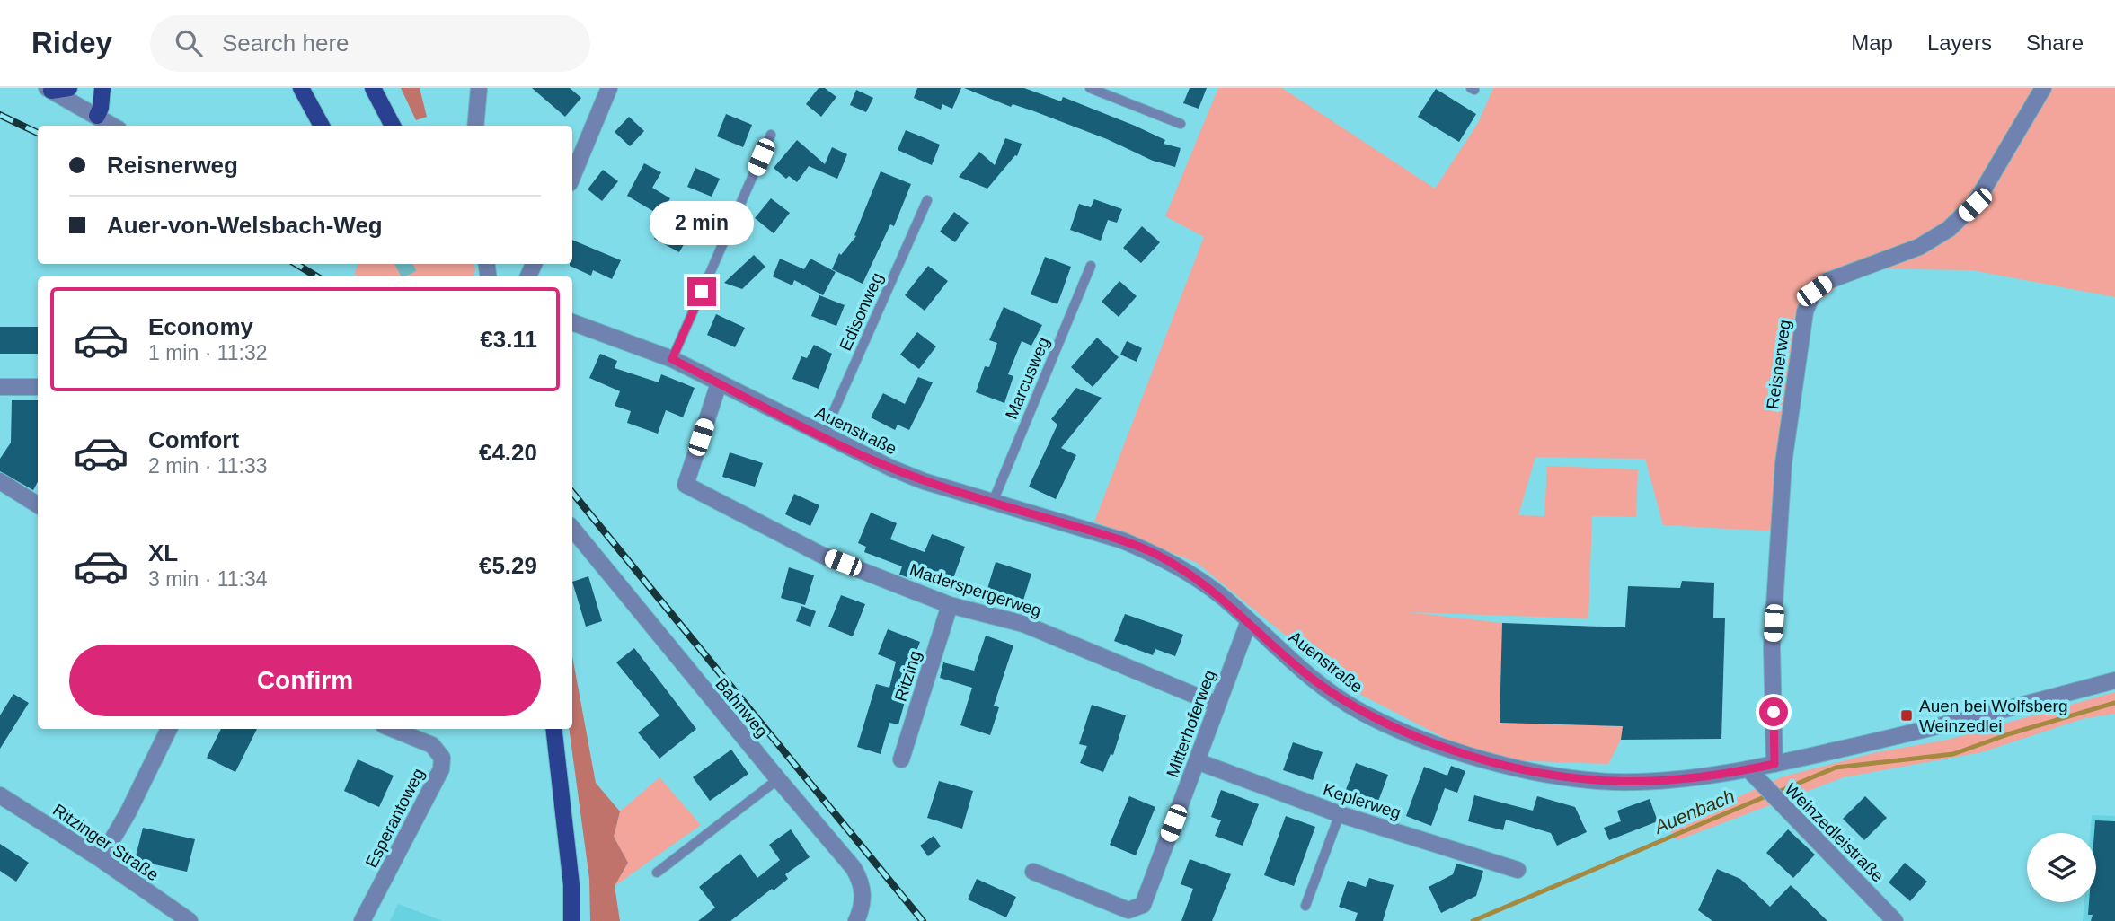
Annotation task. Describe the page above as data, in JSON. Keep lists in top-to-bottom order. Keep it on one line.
{"streets":{"street":["Reisnerweg","Auenstraße","Maderspergerweg","Ritzing","Bahnweg","Mitterhoferweg","Keplerweg","Esperantoweg","Weinzedleistraße","Ritzinger Straße"],"lane":["Edisonweg","Marcusweg"]},"crossings":[["Edisonweg","Auenstraße"],["Reisnerweg","Auenstraße"],["Marcusweg","Auenstraße"],["Auenstraße","Maderspergerweg"],["Auenstraße","Mitterhoferweg"],["Auenstraße","Weinzedleistraße"],["Maderspergerweg","Ritzing"],["Maderspergerweg","Mitterhoferweg"],["Mitterhoferweg","Keplerweg"]],"water":["Auenbach"],"places":{"transit":["Auen bei Wolfsberg Weinzedlei"]},"page":{"header":"Ridey","search":"Search here","nav":["Map","Layers","Share"],"banner":["Reisnerweg","Auer-von-Welsbach-Weg"],"bubble":"2 min","list":[{"name":"Economy","note":"1 min · 11:32","value":"€3.11"},{"name":"Comfort","note":"2 min · 11:33","value":"€4.20"},{"name":"XL","note":"3 min · 11:34","value":"€5.29"}],"buttons":"Confirm"}}
